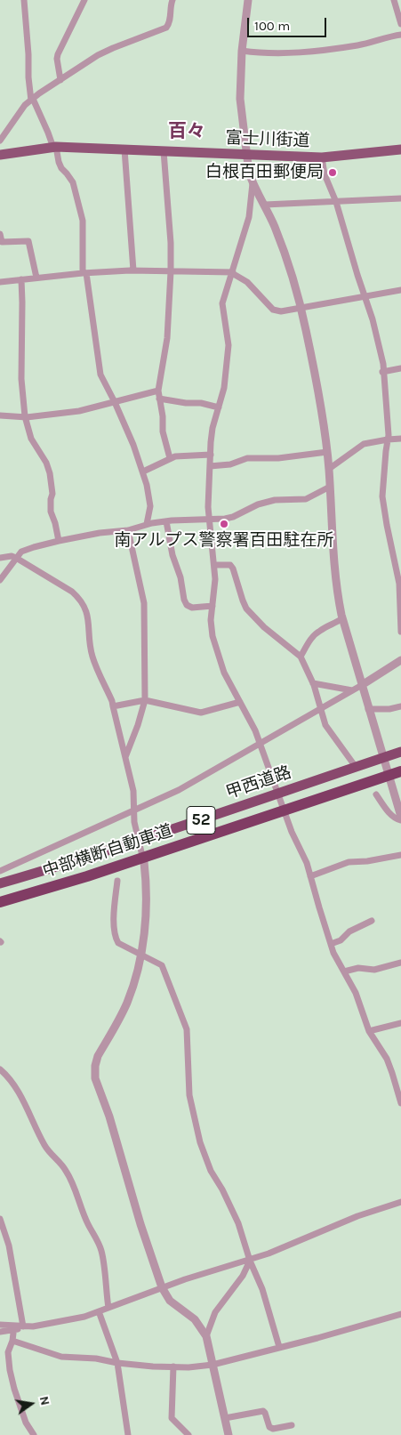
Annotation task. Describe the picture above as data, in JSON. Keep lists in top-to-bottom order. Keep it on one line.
{"streets":{"highway":["甲西道路","52","中部横断自動車道"],"main road":["富士川街道"]},"crossings":[["52","中部横断自動車道"]],"districts":["百々"],"places":["白根百田郵便局","南アルプス警察署百田駐在所"],"scale_bar":"100 m","north":"right"}
